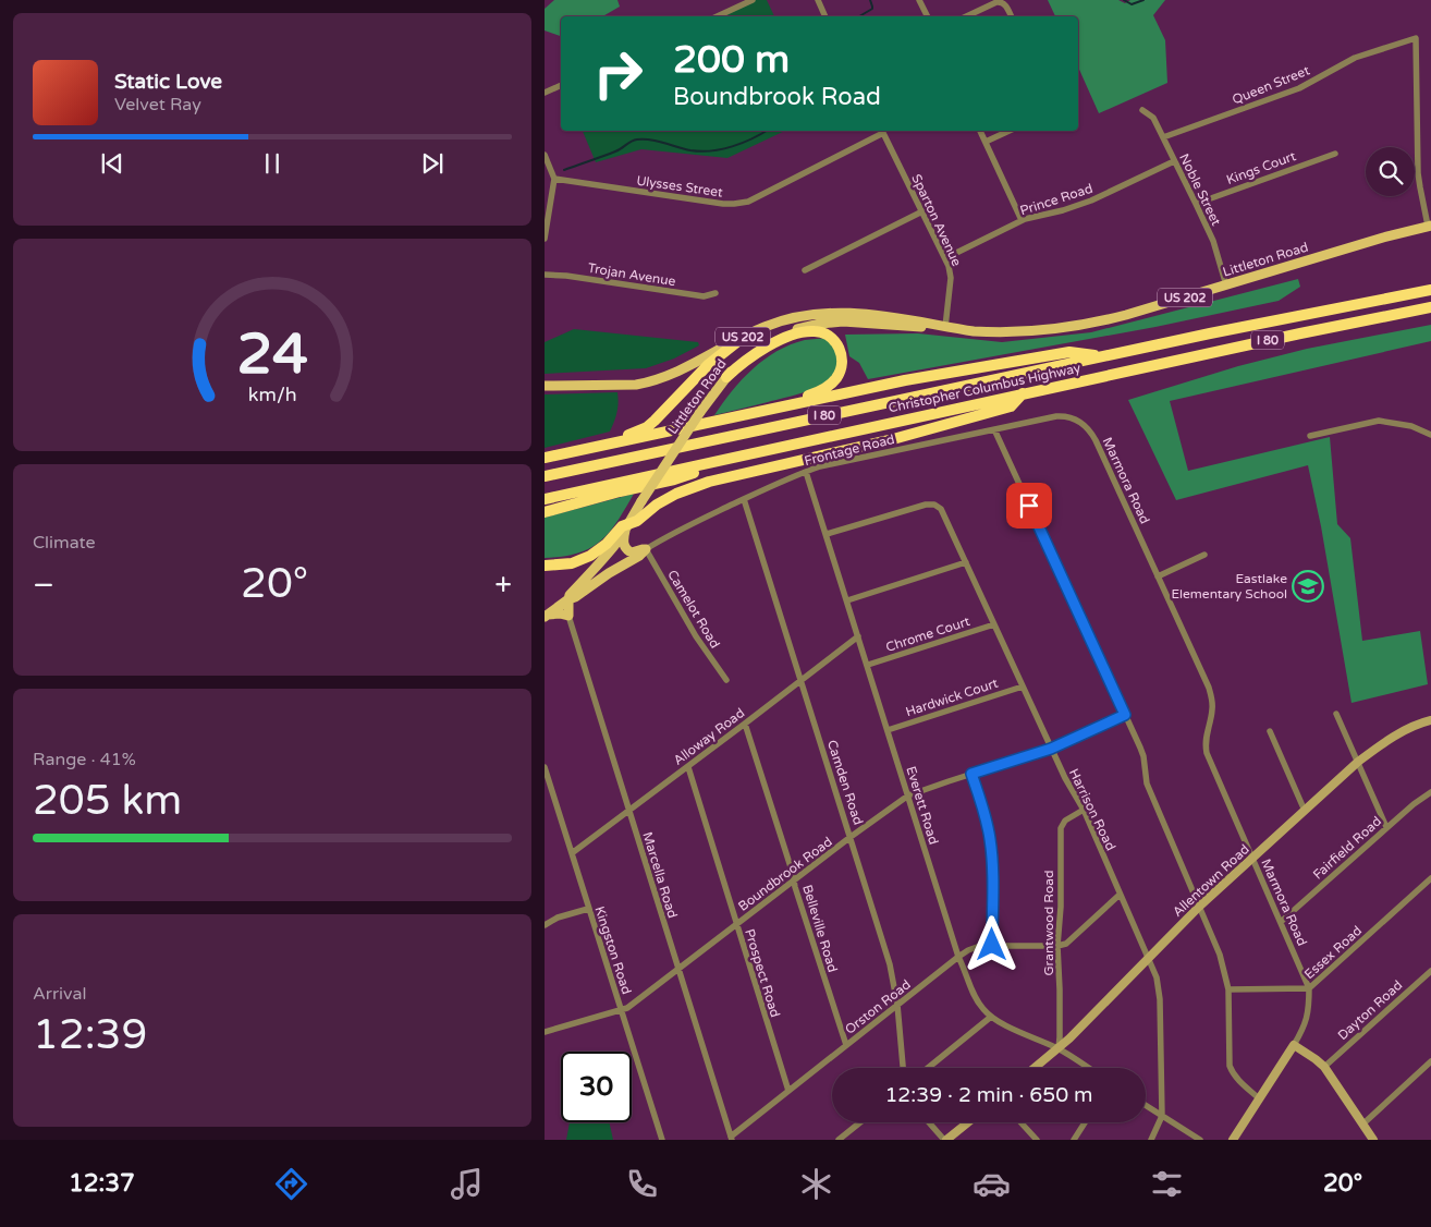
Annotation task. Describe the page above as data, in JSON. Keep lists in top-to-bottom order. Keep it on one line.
{"streets":{"highway":["I 80","Christopher Columbus Highway"],"main road":["Littleton Road","US 202"],"street":["Queen Street","Kings Court","Ulysses Street","Noble Street","Prince Road","Sparton Avenue","Trojan Avenue","Frontage Road","Marmora Road","Camelot Road","Chrome Court","Hardwick Court","Alloway Road","Camden Road","Everett Road","Harrison Road","Fairfield Road","Boundbrook Road","Marcella Road","Allentown Road","Grantwood Road","Belleville Road","Kingston Road","Essex Road","Prospect Road","Orston Road","Dayton Road"]},"crossings":[["Queen Street","Noble Street"],["Queen Street","Littleton Road"],["Kings Court","Noble Street"],["Ulysses Street","Sparton Avenue"],["Noble Street","Prince Road"],["Noble Street","Littleton Road"],["Prince Road","Sparton Avenue"],["Sparton Avenue","Littleton Road"],["Frontage Road","Marmora Road"],["Frontage Road","Camelot Road"],["Frontage Road","Camden Road"],["Frontage Road","Everett Road"],["Marmora Road","Fairfield Road"],["Marmora Road","Allentown Road"],["Marmora Road","Essex Road"],["Chrome Court","Everett Road"],["Chrome Court","Harrison Road"],["Hardwick Court","Everett Road"],["Hardwick Court","Harrison Road"],["Alloway Road","Camden Road"],["Alloway Road","Everett Road"],["Alloway Road","Marcella Road"],["Alloway Road","Belleville Road"],["Alloway Road","Kingston Road"],["Alloway Road","Prospect Road"],["Camden Road","Boundbrook Road"],["Camden Road","Orston Road"],["Everett Road","Harrison Road"],["Everett Road","Boundbrook Road"],["Everett Road","Allentown Road"],["Everett Road","Grantwood Road"],["Everett Road","Orston Road"],["Harrison Road","Boundbrook Road"],["Harrison Road","Allentown Road"],["Harrison Road","Grantwood Road"],["Boundbrook Road","Marcella Road"],["Boundbrook Road","Belleville Road"],["Boundbrook Road","Kingston Road"],["Boundbrook Road","Prospect Road"],["Marcella Road","Orston Road"],["Allentown Road","Grantwood Road"],["Grantwood Road","Orston Road"],["Belleville Road","Orston Road"],["Prospect Road","Orston Road"]],"places":{"school or university":["Eastlake Elementary School"]},"page":{"turn":["200 m","Boundbrook Road"],"song":["Static Love","Velvet Ray"],"tile":["Climate",["Range · 41%","205 km"],["Arrival","12:39"]],"heat":["−","20°","+"],"limit":"30","trip":"12:39 · 2 min · 650 m","tabs":["12:37","20°"],"gauge":["24","km/h"]}}
